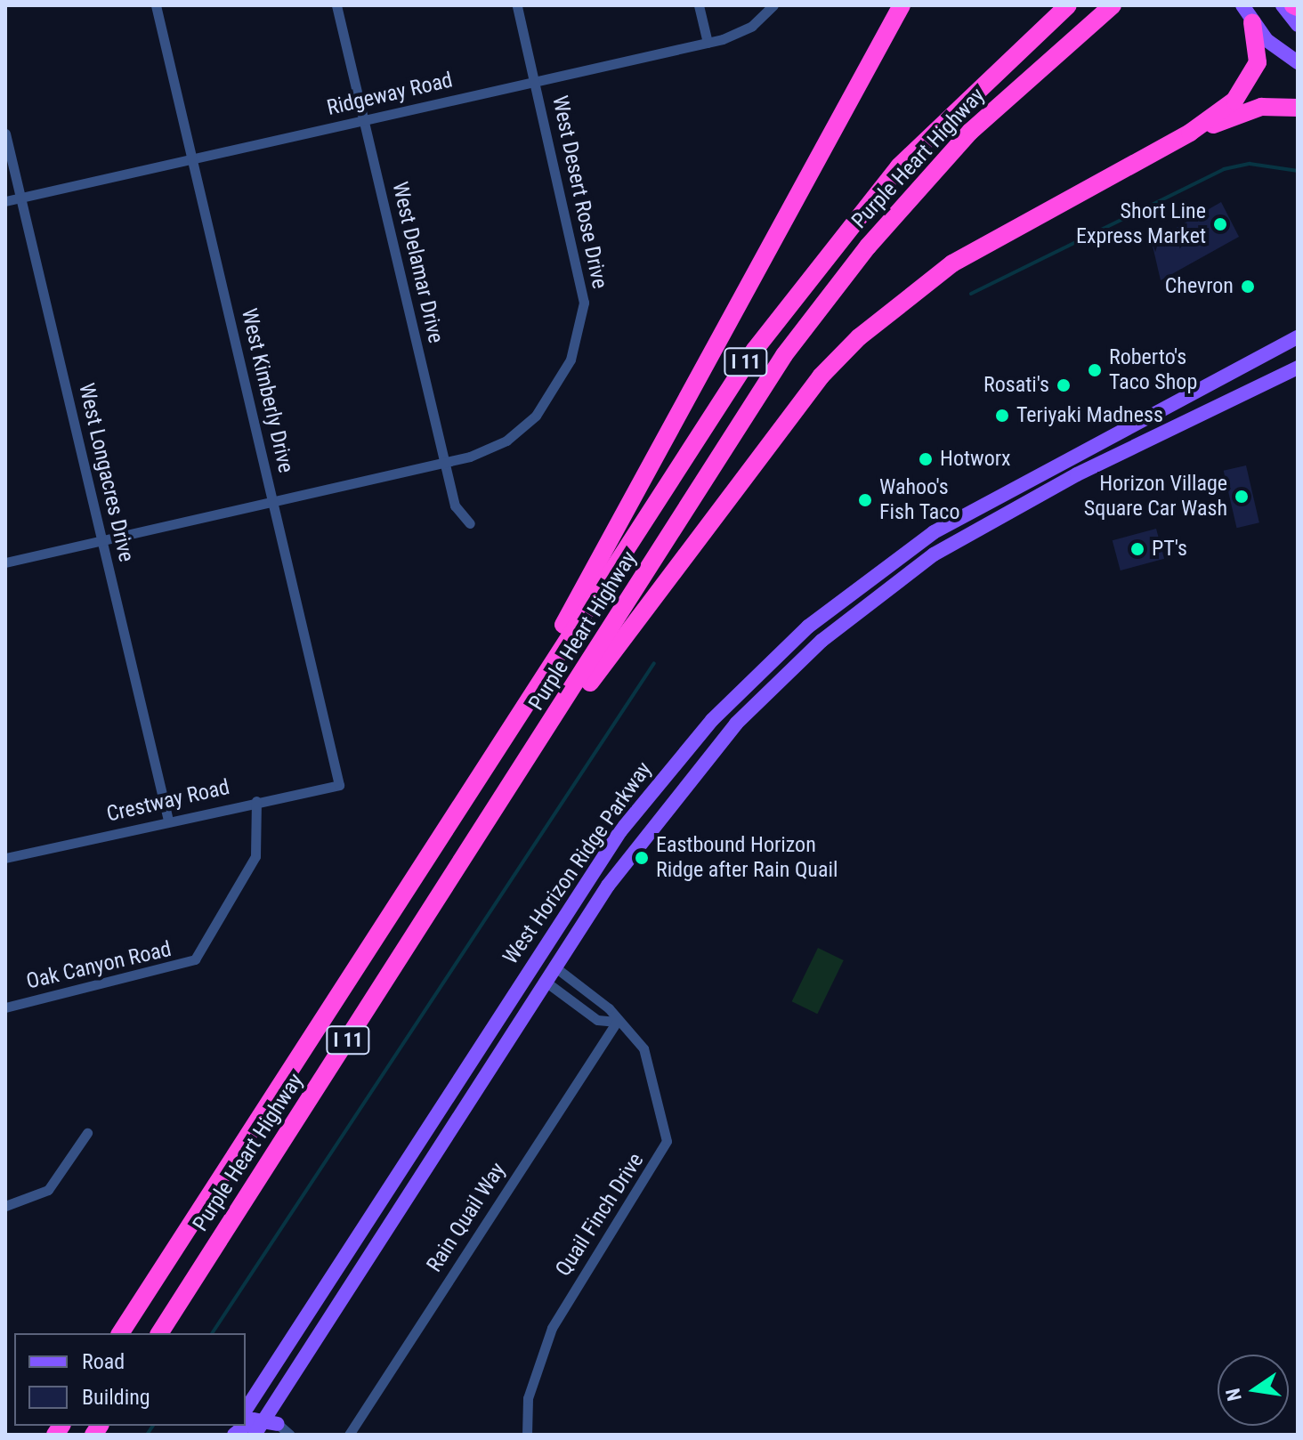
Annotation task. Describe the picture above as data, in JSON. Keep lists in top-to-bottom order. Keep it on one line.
{"streets":{"highway":["Purple Heart Highway","I 11"],"main road":["West Horizon Ridge Parkway"],"street":["Ridgeway Road","West Desert Rose Drive","West Delamar Drive","West Kimberly Drive","West Longacres Drive","Crestway Road","Oak Canyon Road","Quail Finch Drive","Rain Quail Way"]},"crossings":[["Ridgeway Road","West Desert Rose Drive"],["Ridgeway Road","West Delamar Drive"],["Ridgeway Road","West Kimberly Drive"],["Ridgeway Road","West Longacres Drive"],["West Desert Rose Drive","West Delamar Drive"],["West Desert Rose Drive","West Kimberly Drive"],["West Desert Rose Drive","West Longacres Drive"],["West Kimberly Drive","Crestway Road"],["West Longacres Drive","Crestway Road"],["Crestway Road","Oak Canyon Road"],["West Horizon Ridge Parkway","Quail Finch Drive"],["Quail Finch Drive","Rain Quail Way"]],"places":["Short Line Express Market","Chevron","Roberto's Taco Shop","Rosati's","Teriyaki Madness","Hotworx","Horizon Village Square Car Wash","Wahoo's Fish Taco","PT's","Eastbound Horizon Ridge after Rain Quail"],"legend":["Road","Building"],"north":"left"}
